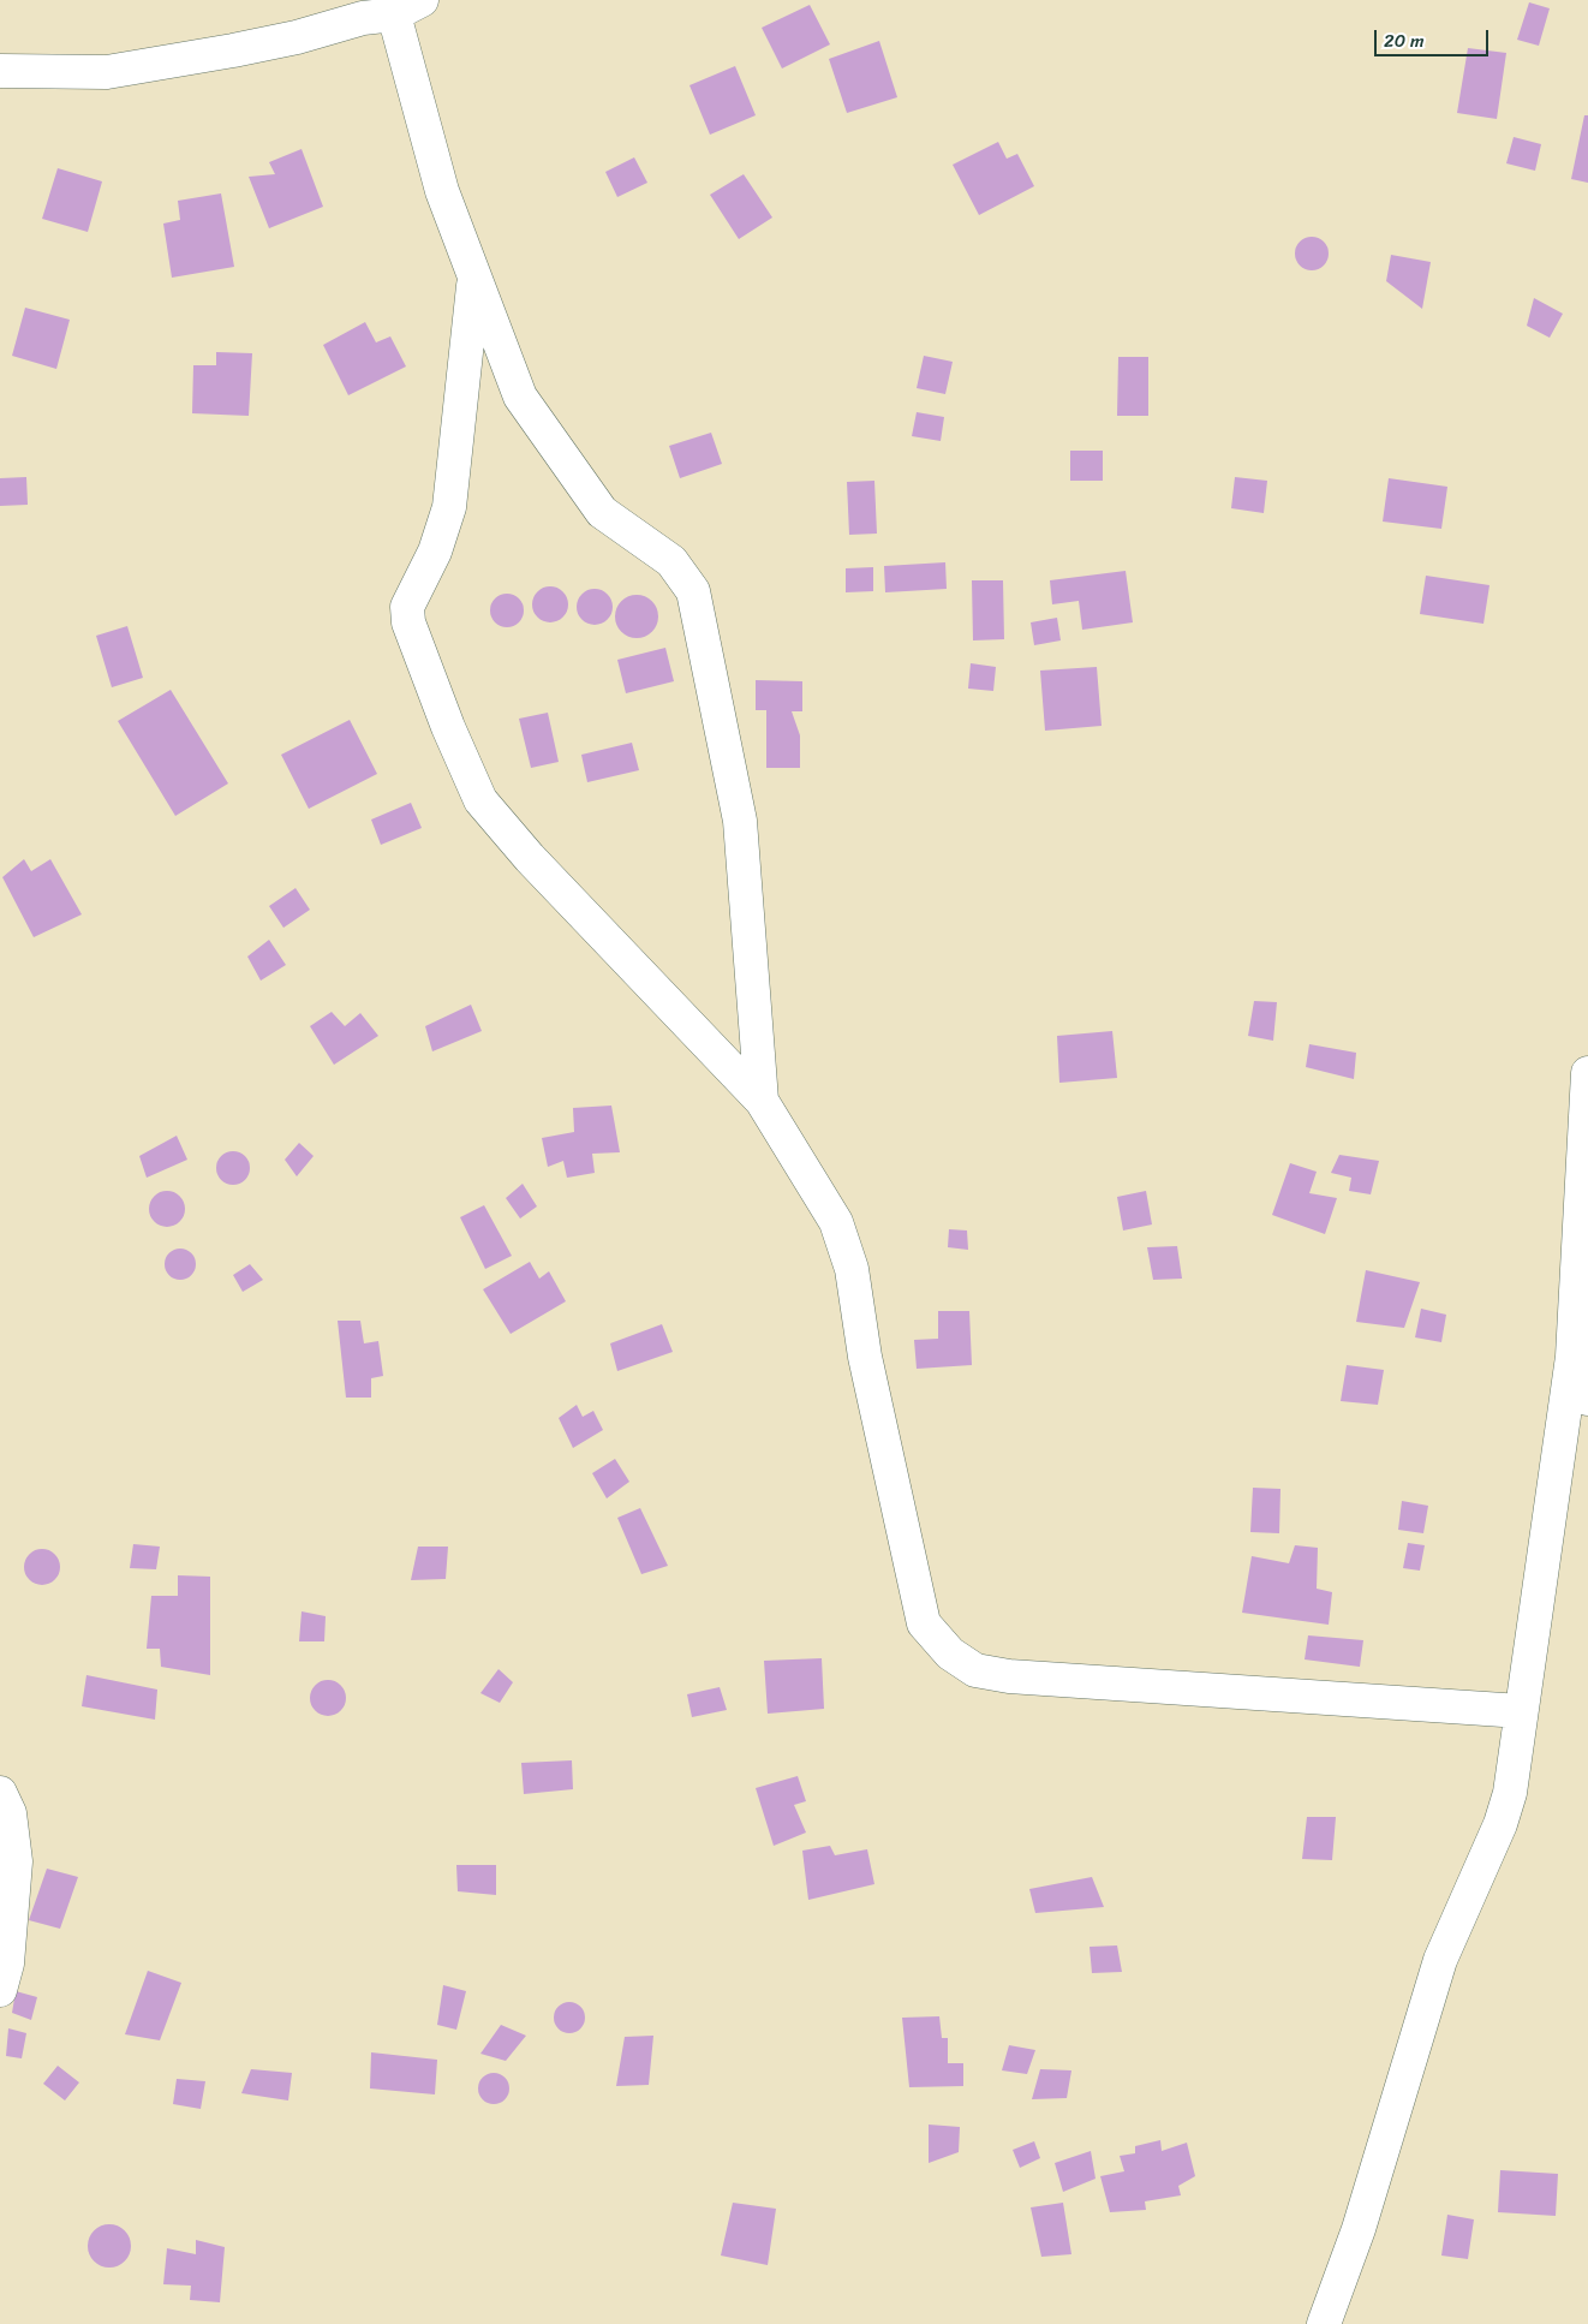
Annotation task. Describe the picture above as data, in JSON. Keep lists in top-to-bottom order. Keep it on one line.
{"scale_bar":"20 m"}
